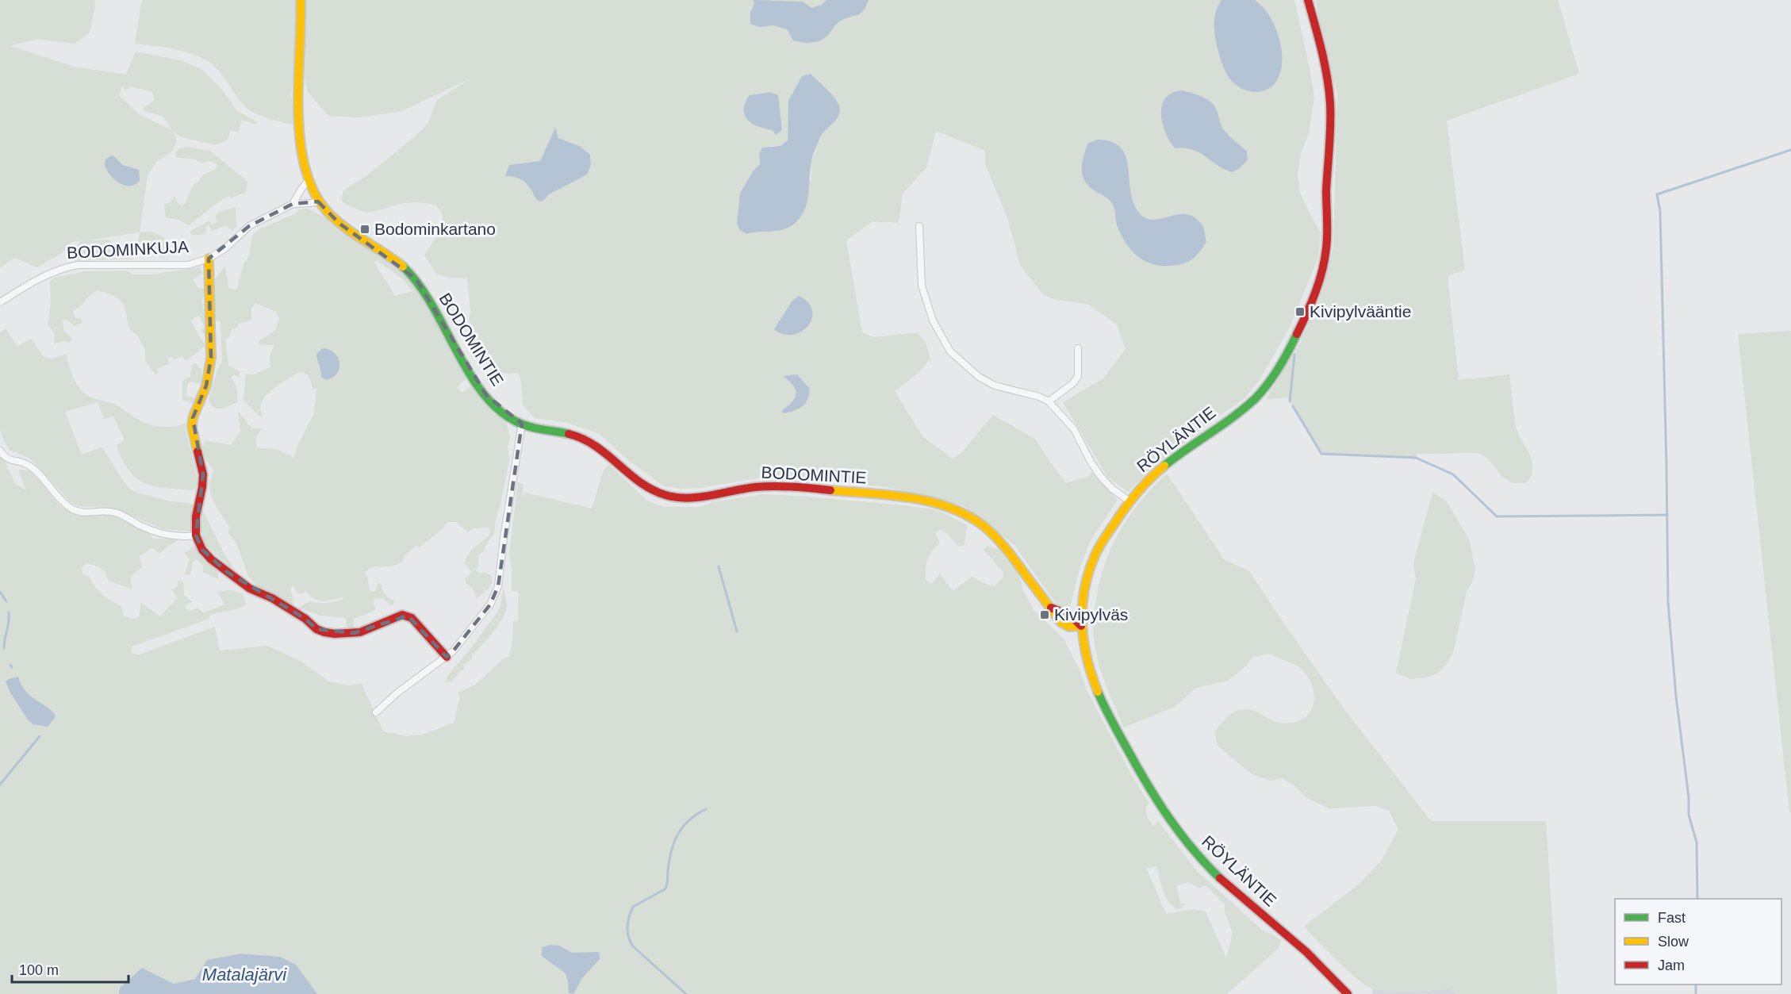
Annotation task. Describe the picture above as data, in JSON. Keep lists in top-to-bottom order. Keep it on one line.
{"streets":{"street":["BODOMINKUJA","BODOMINTIE","RÖYLÄNTIE"]},"crossings":[["BODOMINKUJA","BODOMINTIE"],["BODOMINTIE","RÖYLÄNTIE"]],"water":["Matalajärvi"],"places":{"transit":["Bodominkartano","Kivipylvääntie","Kivipylväs"]},"legend":["Fast","Slow","Jam"],"scale_bar":"100 m"}
